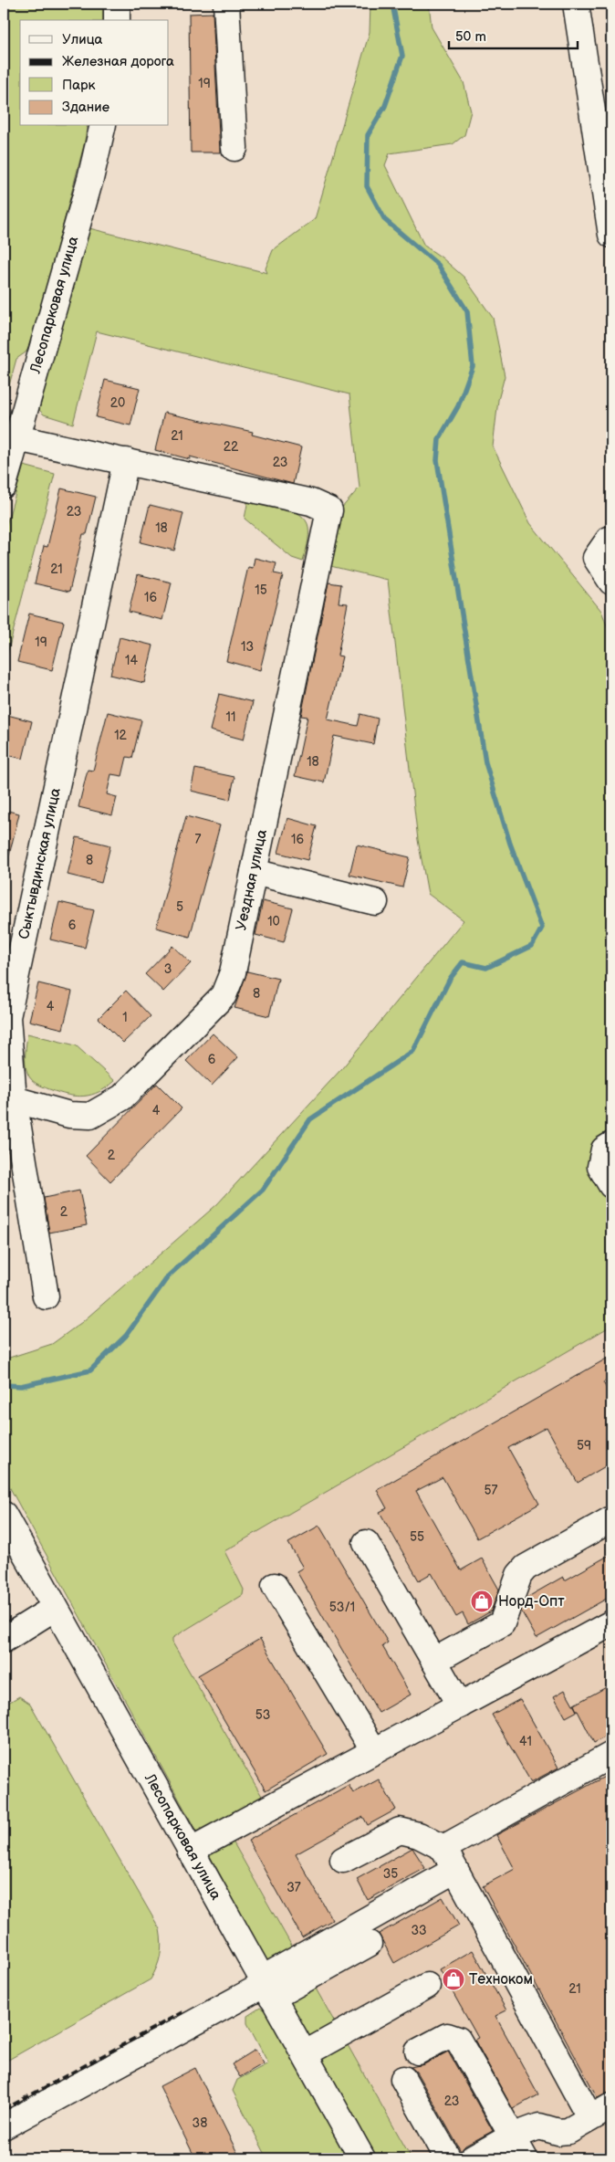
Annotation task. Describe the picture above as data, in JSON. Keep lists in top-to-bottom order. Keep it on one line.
{"streets":{"street":["Лесопарковая улица","Сыктывдинская улица","Уездная улица"]},"crossings":[["Сыктывдинская улица","Уездная улица"]],"places":{"shop":["Норд-Опт","Техноком"]},"house_numbers":["19","20","21","22","23","23","18","21","15","16","19","13","14","11","12","18","7","16","8","5","10","6","3","8","4","1","6","4","2","2","59","57","55","53/1","53","41","35","37","33","21","23","38"],"legend":["Улица","Железная дорога","Парк","Здание"],"scale_bar":"50 m"}
